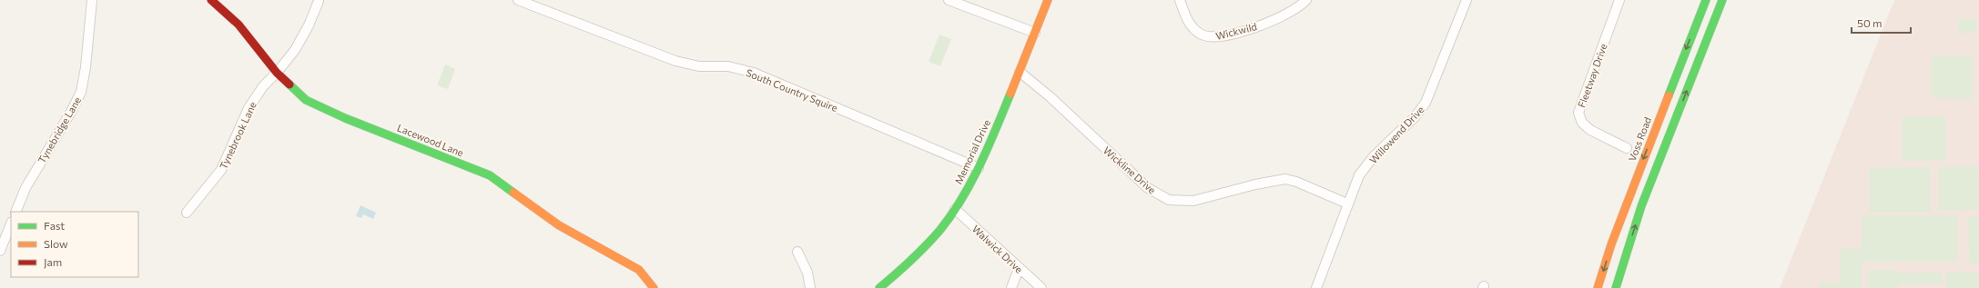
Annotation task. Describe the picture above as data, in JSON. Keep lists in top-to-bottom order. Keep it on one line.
{"streets":{"street":["Wickwild","Fleetway Drive","South Country Squire","Tynebridge Lane","Willowend Drive","Tynebrook Lane","Voss Road","Lacewood Lane","Memorial Drive","Wickline Drive","Walwick Drive"]},"crossings":[["South Country Squire","Memorial Drive"],["Willowend Drive","Wickline Drive"],["Tynebrook Lane","Lacewood Lane"],["Memorial Drive","Wickline Drive"],["Memorial Drive","Walwick Drive"]],"legend":["Fast","Slow","Jam"],"scale_bar":"50 m"}
